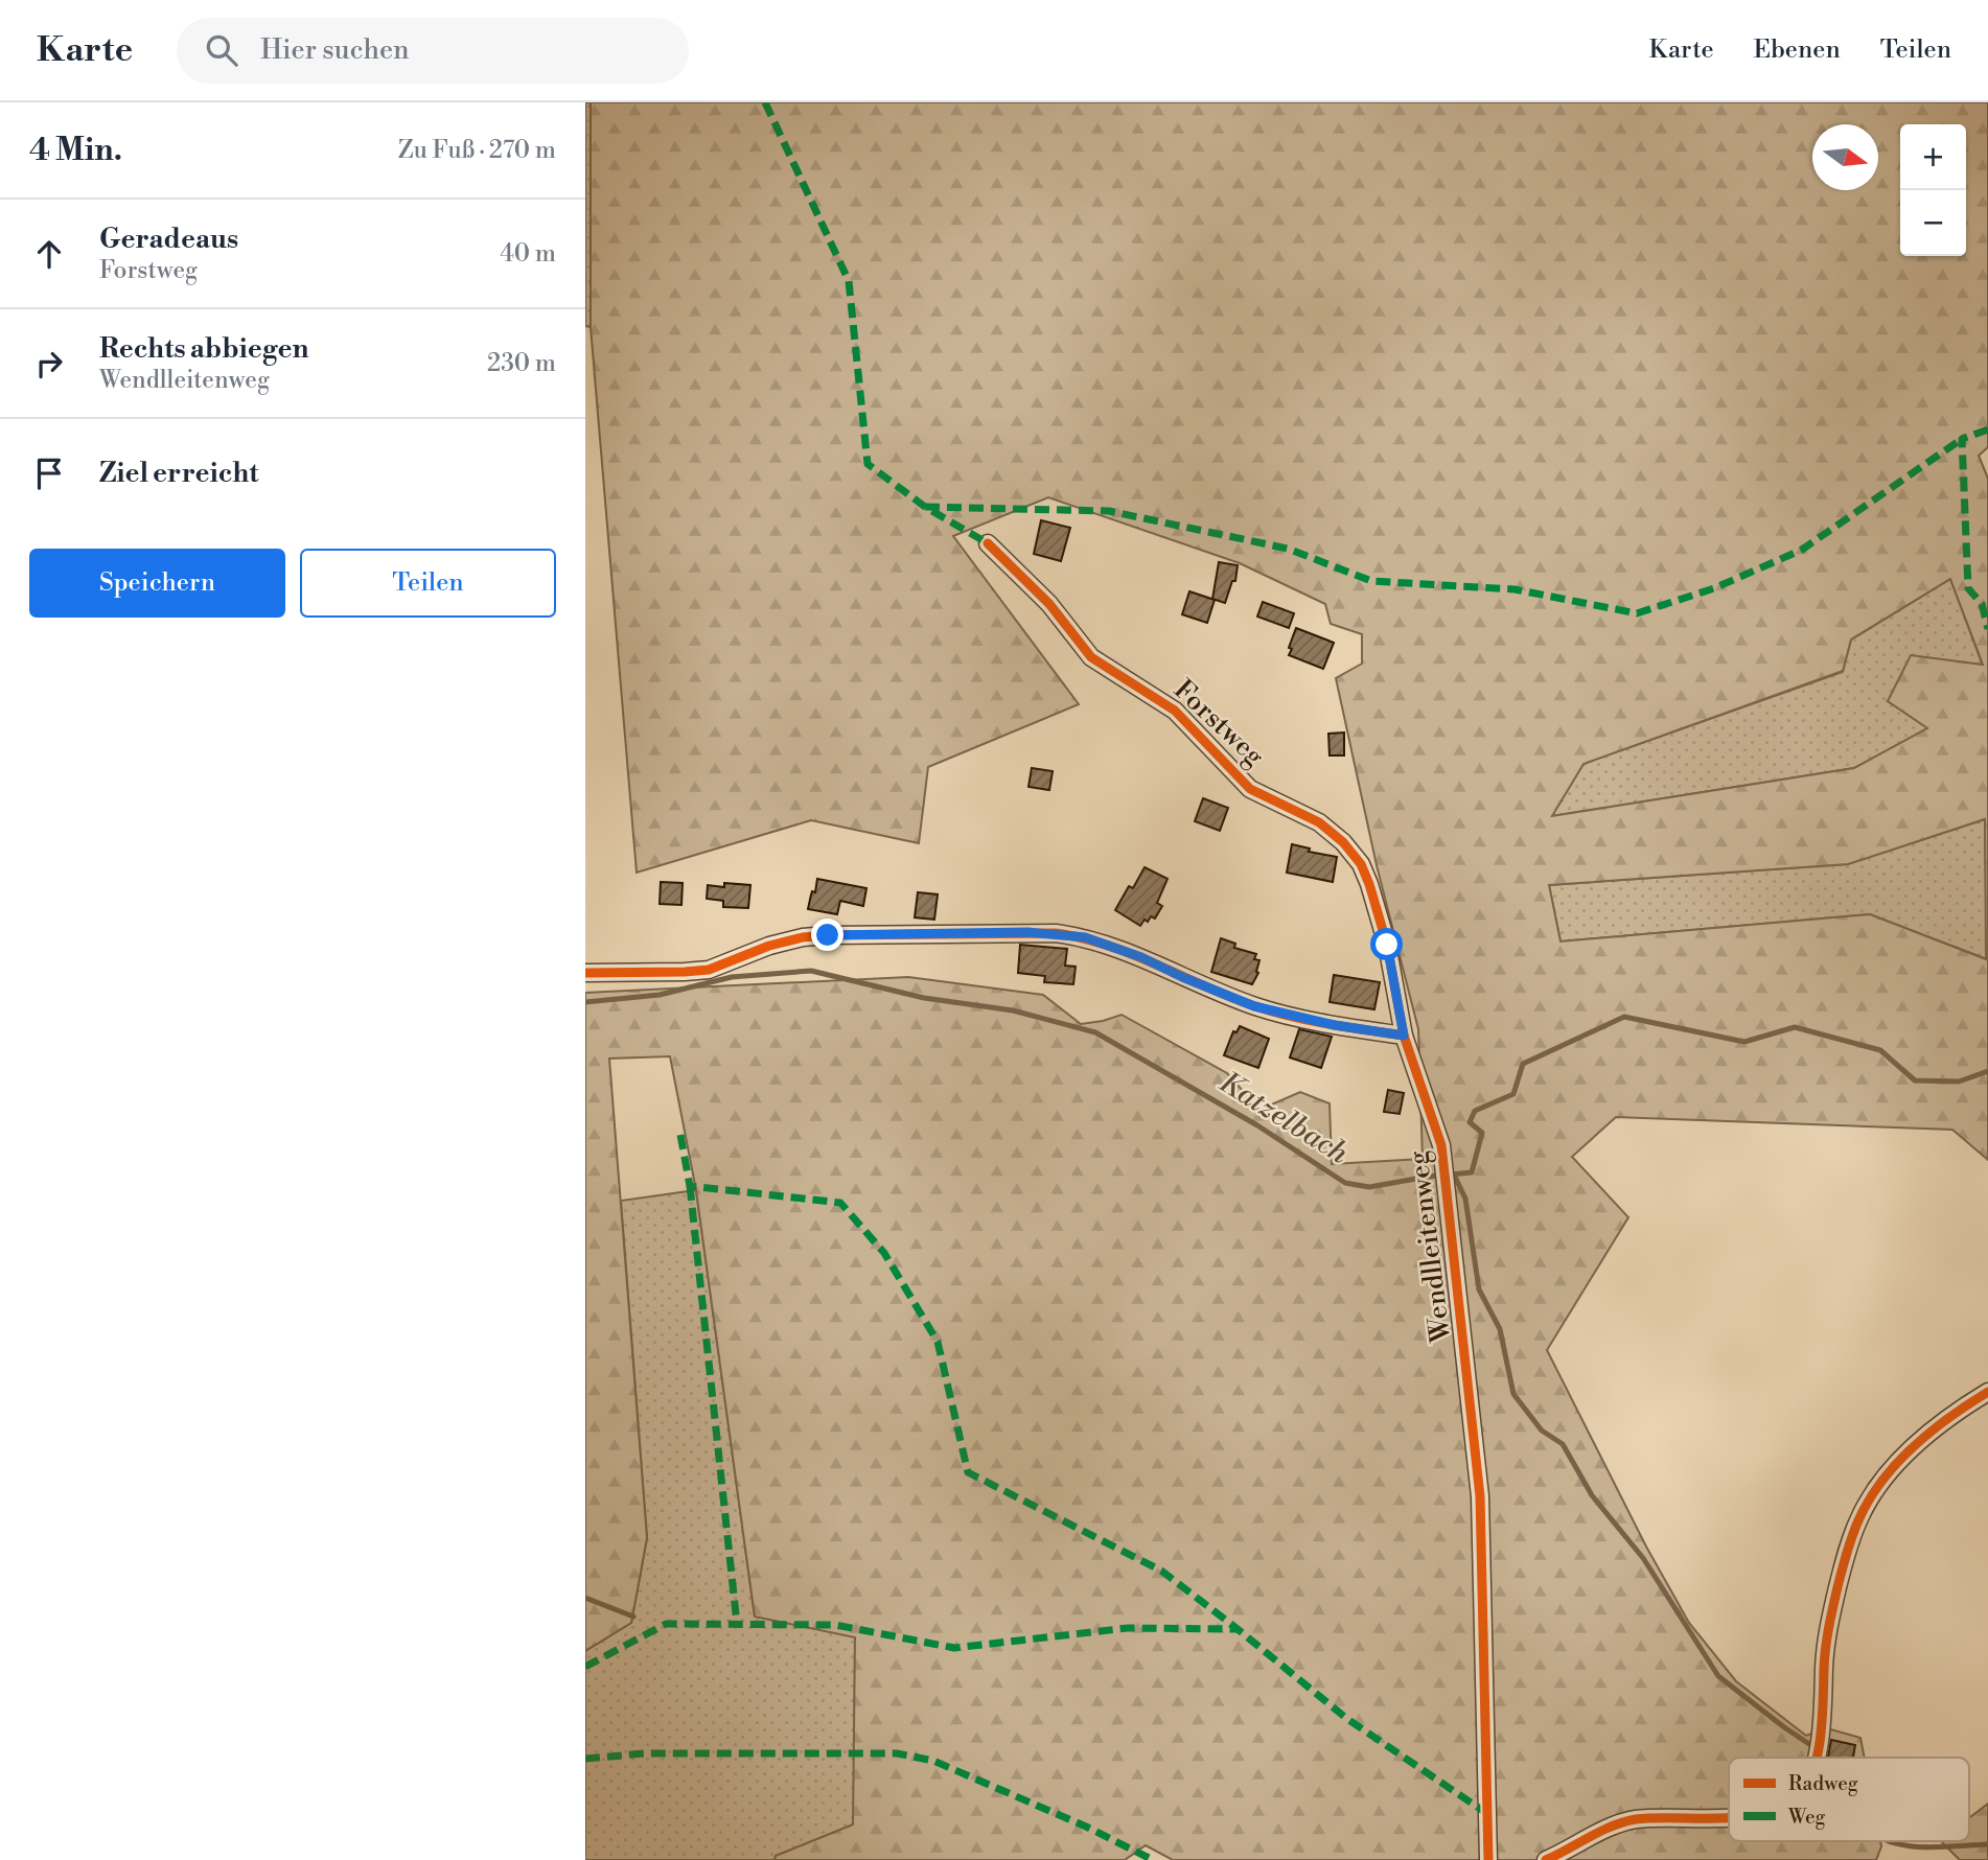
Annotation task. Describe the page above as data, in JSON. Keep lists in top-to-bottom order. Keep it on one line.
{"streets":{"street":["Forstweg","Wendlleitenweg"]},"crossings":[["Forstweg","Wendlleitenweg"]],"water":["Katzelbach"],"legend":["Radweg","Weg"],"north":"right","page":{"header":"Karte","search":"Hier suchen","nav":["Karte","Ebenen","Teilen"],"heading":["4 Min.","Zu Fuß · 270 m"],"map_buttons":["+","−"],"list":[["Geradeaus","Forstweg","40 m"],["Rechts abbiegen","Wendlleitenweg","230 m"],"Ziel erreicht"],"buttons":["Speichern","Teilen"]}}
